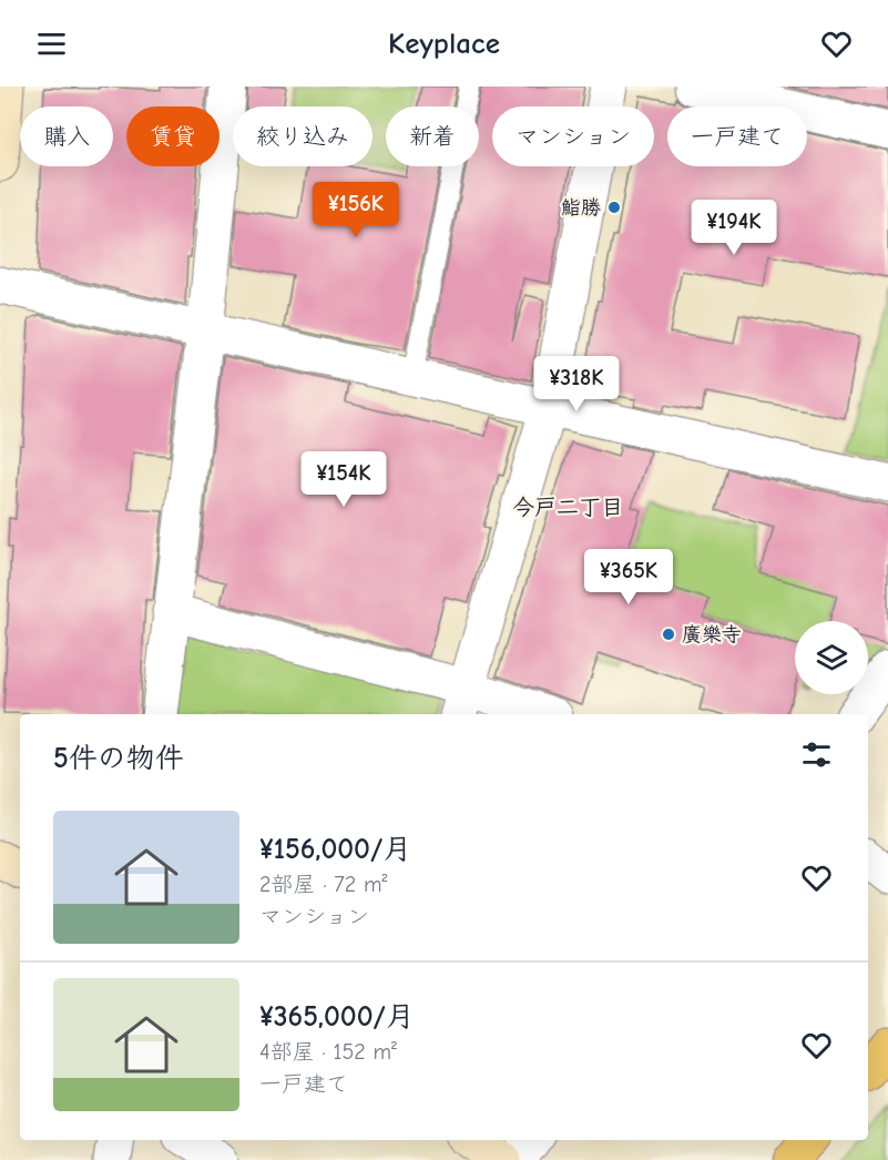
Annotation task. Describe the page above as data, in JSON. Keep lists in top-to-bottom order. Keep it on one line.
{"districts":["今戸二丁目"],"places":["鮨勝","廣樂寺"],"page":{"header":"Keyplace","chip":["購入","賃貸","絞り込み","新着","マンション","一戸建て"],"price":["¥156K","¥194K","¥318K","¥154K","¥365K"],"heading":"5件の物件","list":[{"name":"¥156,000/月","note":"2部屋 · 72 m² · マンション"},{"name":"¥365,000/月","note":"4部屋 · 152 m² · 一戸建て"}]}}
